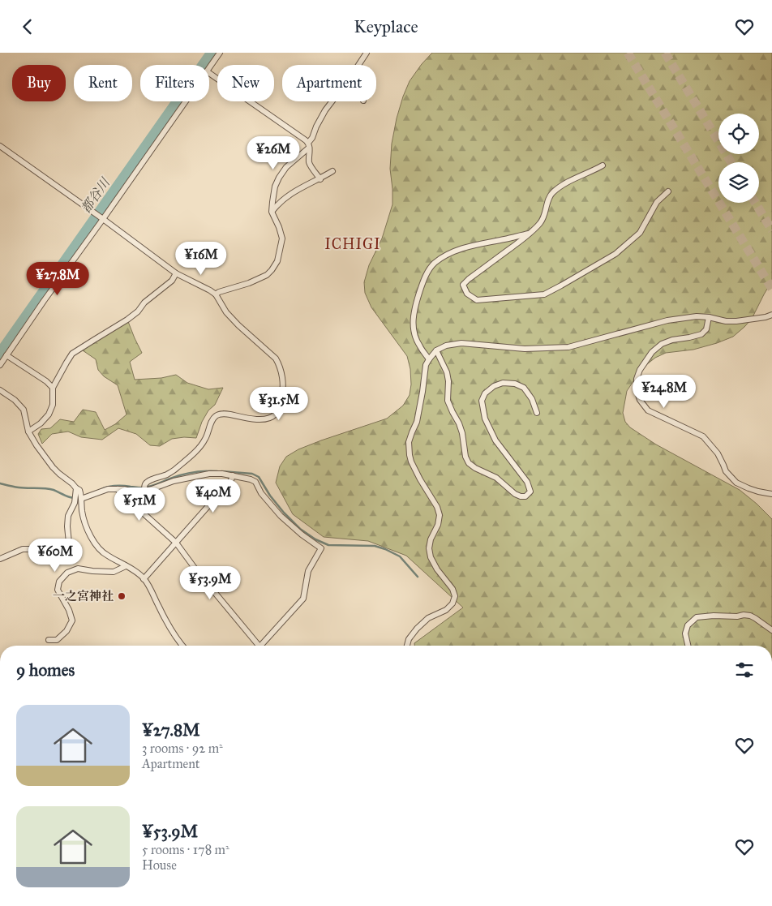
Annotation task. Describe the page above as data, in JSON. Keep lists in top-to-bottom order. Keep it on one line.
{"districts":["ICHIGI"],"water":["都谷川"],"places":["一之宮神社"],"page":{"header":"Keyplace","chip":["Buy","Rent","Filters","New","Apartment"],"price":["¥26M","¥16M","¥27.8M","¥24.8M","¥31.5M","¥40M","¥51M","¥60M","¥53.9M"],"heading":"9 homes","list":[{"name":"¥27.8M","note":"3 rooms · 92 m² · Apartment"},{"name":"¥53.9M","note":"5 rooms · 178 m² · House"}]}}
